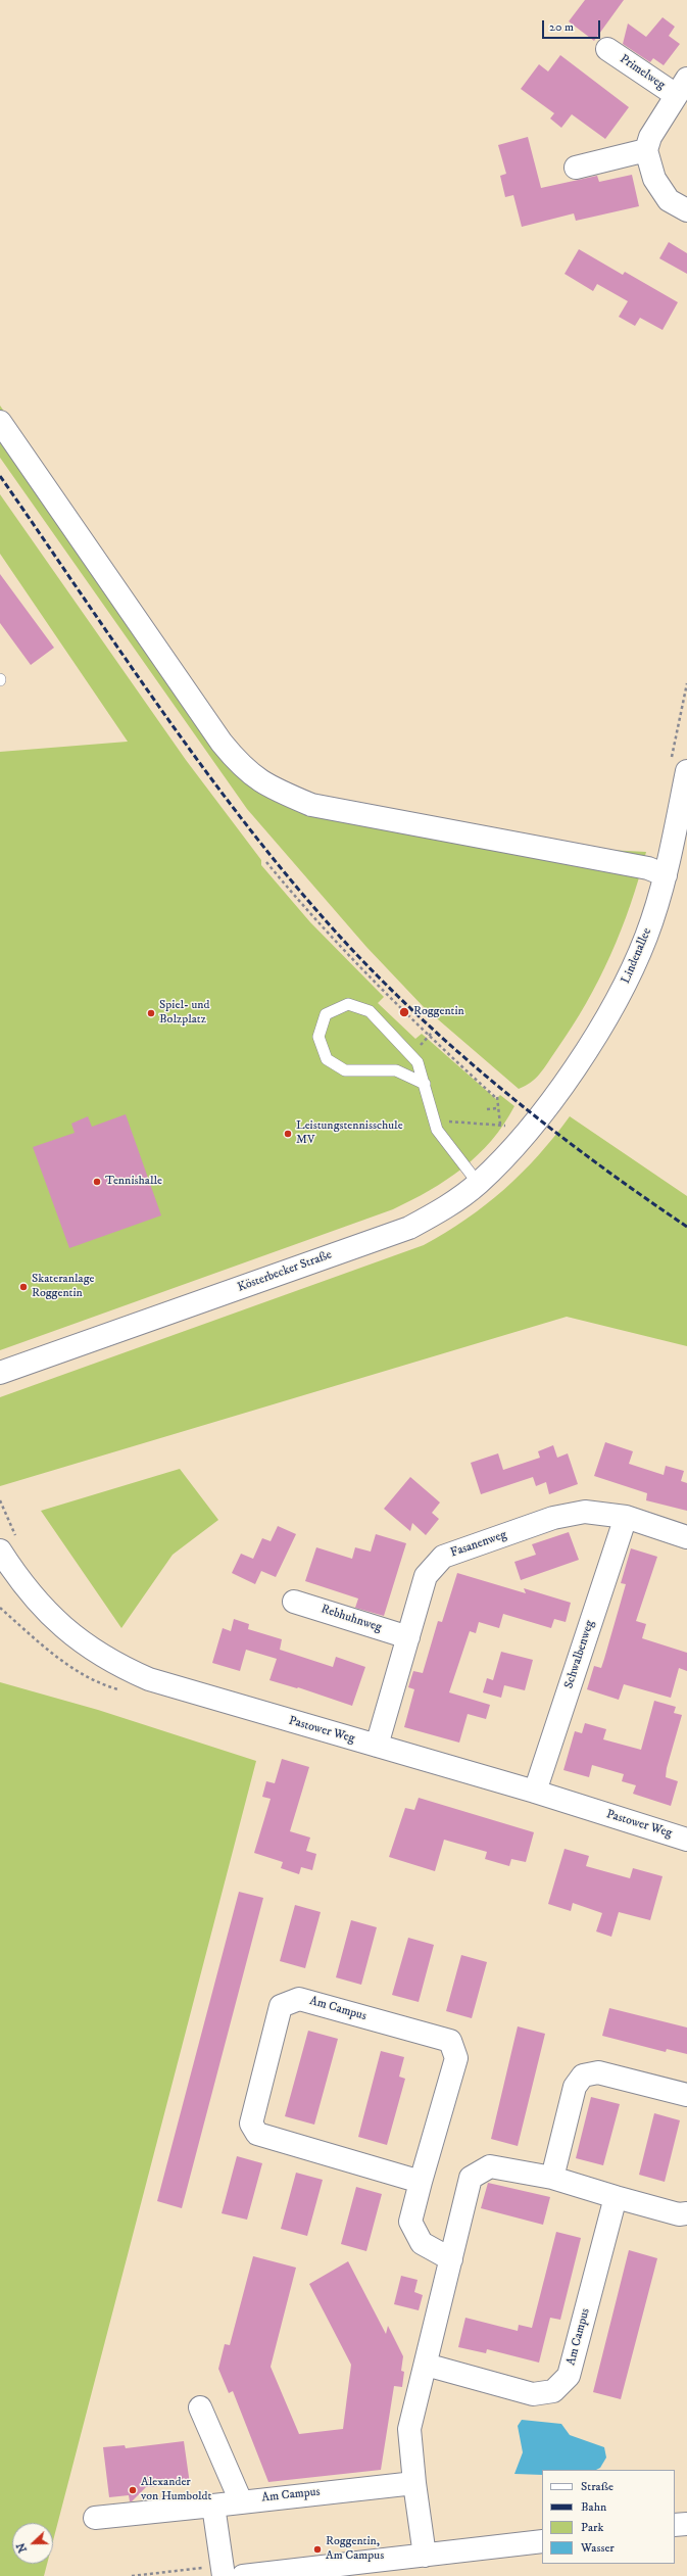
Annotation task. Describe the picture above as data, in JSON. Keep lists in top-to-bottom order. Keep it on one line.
{"streets":{"street":["Primelweg","Lindenallee","Kösterbecker Straße","Fasanenweg","Rebhuhnweg","Schwalbenweg","Pastower Weg","Am Campus"]},"crossings":[["Lindenallee","Kösterbecker Straße"],["Fasanenweg","Rebhuhnweg"],["Fasanenweg","Schwalbenweg"],["Fasanenweg","Pastower Weg"],["Schwalbenweg","Pastower Weg"]],"places":["Roggentin","Spiel- und Bolzplatz","Leistungstennisschule MV","Tennishalle","Skateranlage Roggentin","Alexander von Humboldt","Roggentin, Am Campus"],"legend":["Straße","Bahn","Park","Wasser"],"scale_bar":"20 m","north":"left"}
